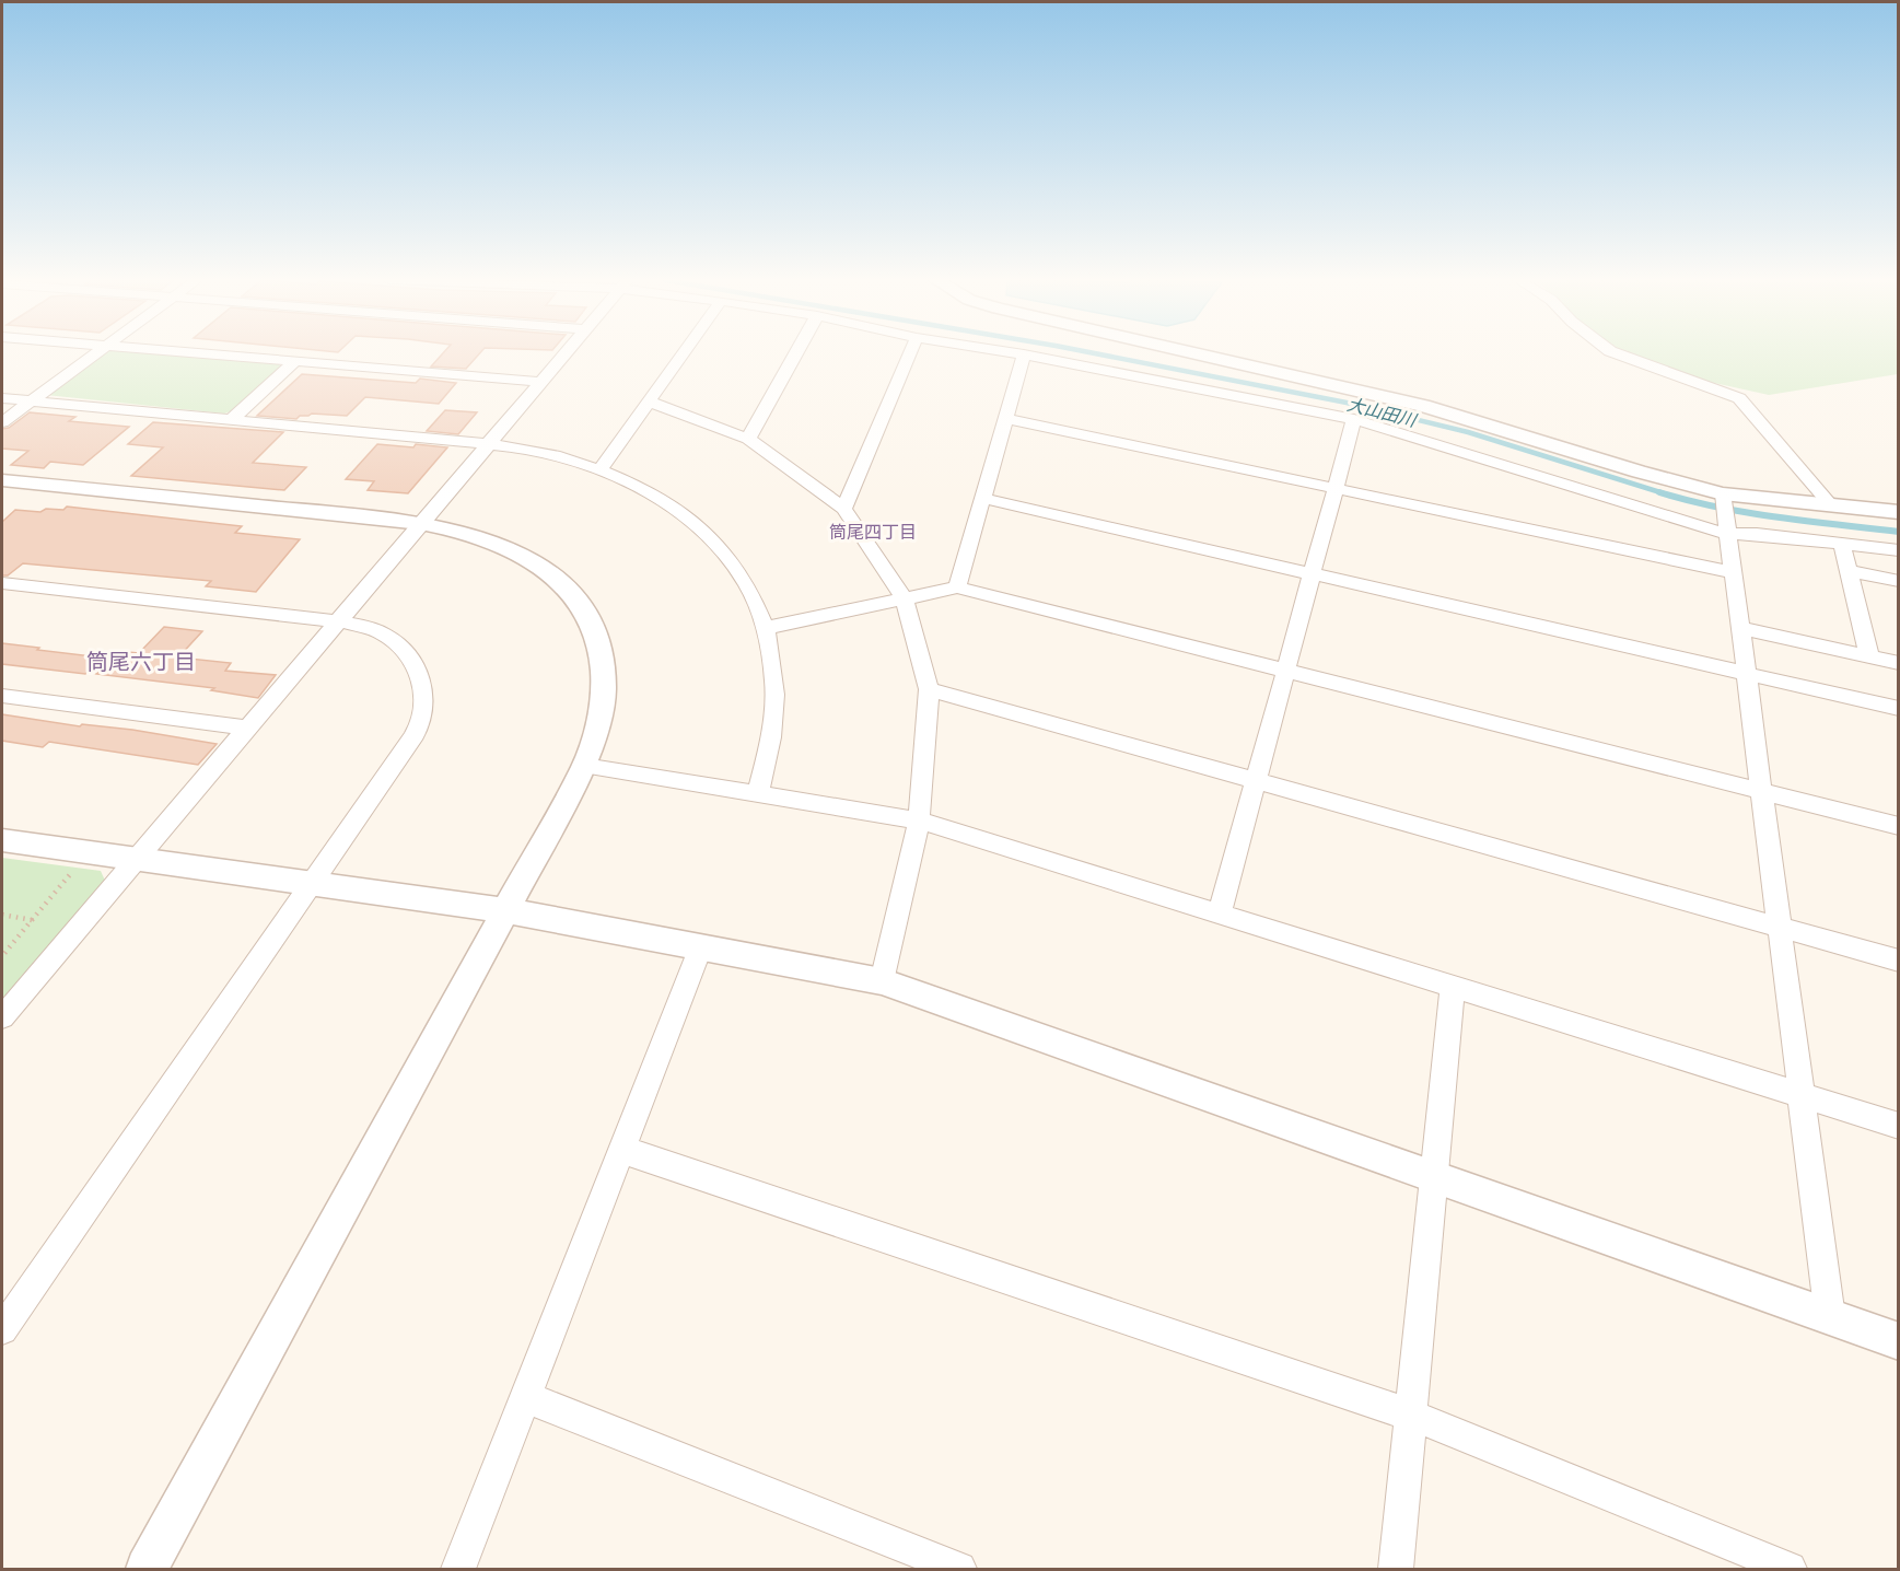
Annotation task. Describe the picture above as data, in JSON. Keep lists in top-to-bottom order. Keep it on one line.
{"districts":["筒尾四丁目","筒尾六丁目"],"water":["大山田川"]}
